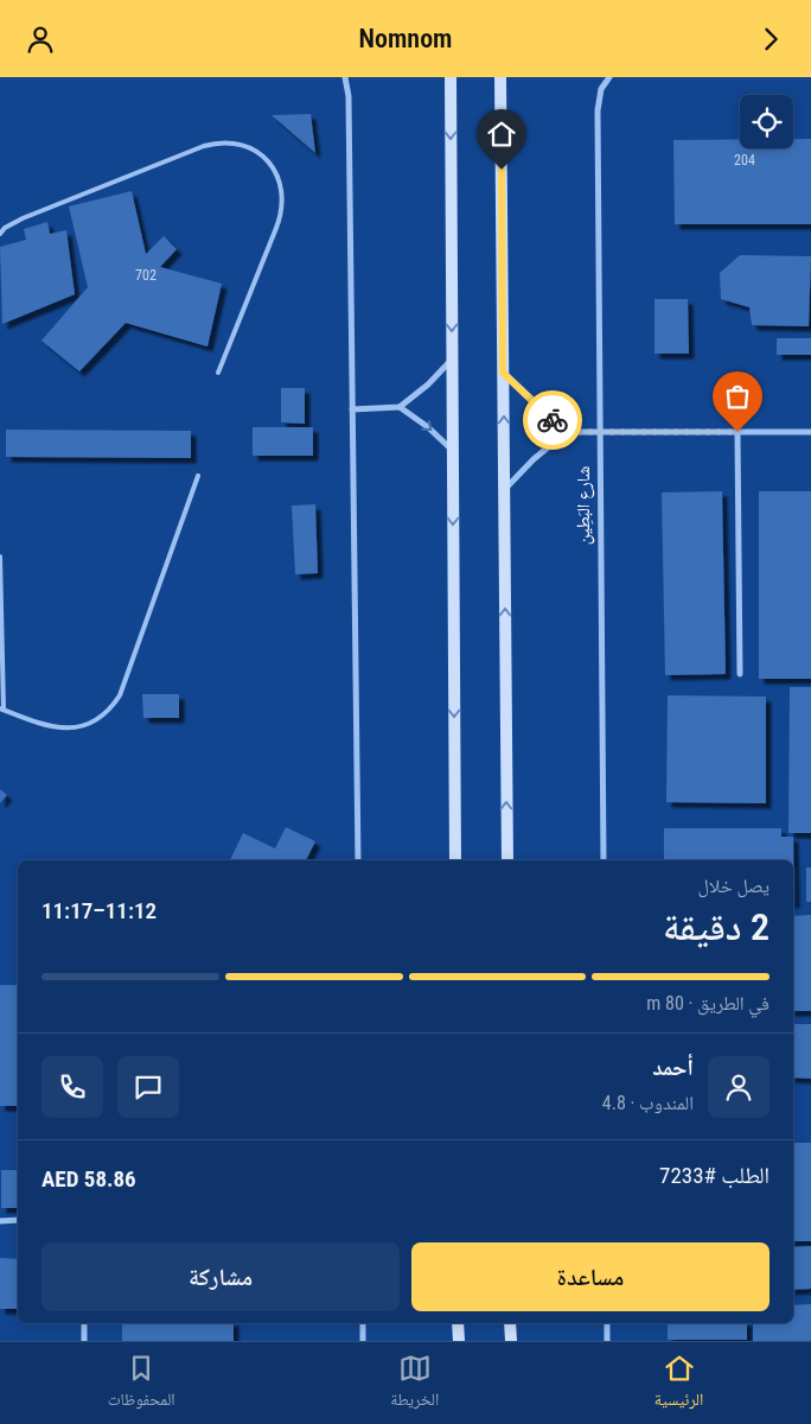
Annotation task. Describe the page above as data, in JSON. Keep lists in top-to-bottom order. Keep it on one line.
{"streets":{"street":["شارع البَطِين"]},"house_numbers":["204","702"],"page":{"header":"Nomnom","heading":["2 دقيقة","يصل خلال","11:12–11:17"],"panel":["أحمد","المندوب · 4.8","الطلب #7233","AED 58.86"],"bar":"في الطريق · 80 m","buttons":["مساعدة","مشاركة"],"tabs":["الرئيسية","الخريطة","المحفوظات"]}}
